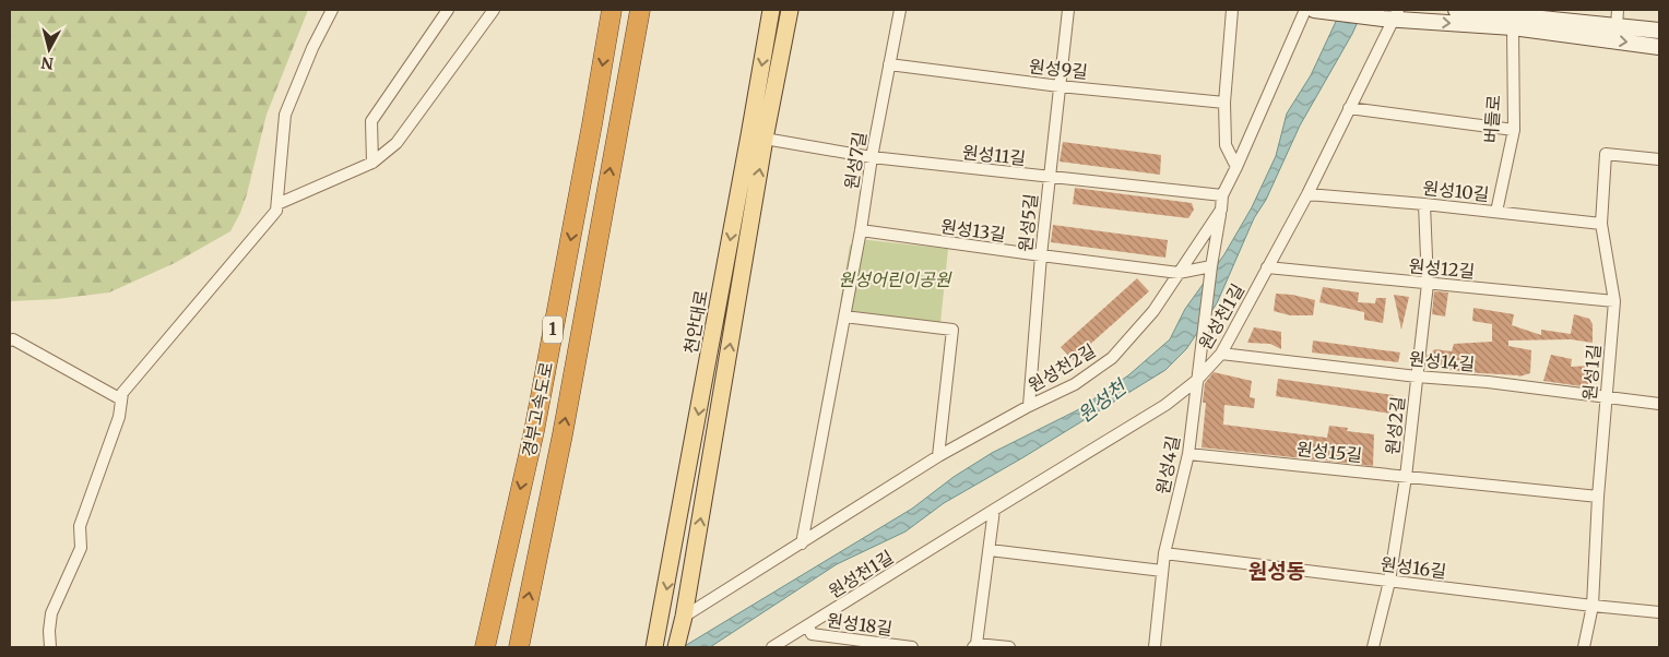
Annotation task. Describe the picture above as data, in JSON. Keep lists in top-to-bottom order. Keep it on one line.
{"streets":{"highway":["1","경부고속도로"],"main road":["천안대로"],"street":["원성9길","버들로","원성11길","원성7길","원성10길","원성5길","원성13길","원성12길","원성천1길","원성14길","원성천2길","원성1길","원성2길","원성15길","원성4길","원성16길","원성18길"]},"crossings":[["원성9길","원성7길"],["원성9길","원성5길"],["버들로","원성10길"],["원성11길","원성7길"],["원성11길","원성5길"],["원성11길","천안대로"],["원성11길","원성천2길"],["원성7길","원성13길"],["원성7길","원성천2길"],["원성10길","원성천1길"],["원성10길","원성1길"],["원성10길","원성2길"],["원성5길","원성13길"],["원성5길","원성천2길"],["원성13길","원성천2길"],["원성13길","원성4길"],["원성12길","원성천1길"],["원성12길","원성1길"],["원성12길","원성2길"],["원성천1길","원성14길"],["원성천1길","원성4길"],["원성천1길","원성18길"],["천안대로","원성천2길"],["원성14길","원성1길"],["원성14길","원성2길"],["원성천2길","원성4길"],["원성1길","원성15길"],["원성1길","원성16길"],["원성2길","원성15길"],["원성2길","원성16길"],["원성15길","원성4길"],["원성4길","원성16길"]],"districts":["원성동"],"water":["원성천"],"parks":["원성어린이공원"],"north":"bottom"}
